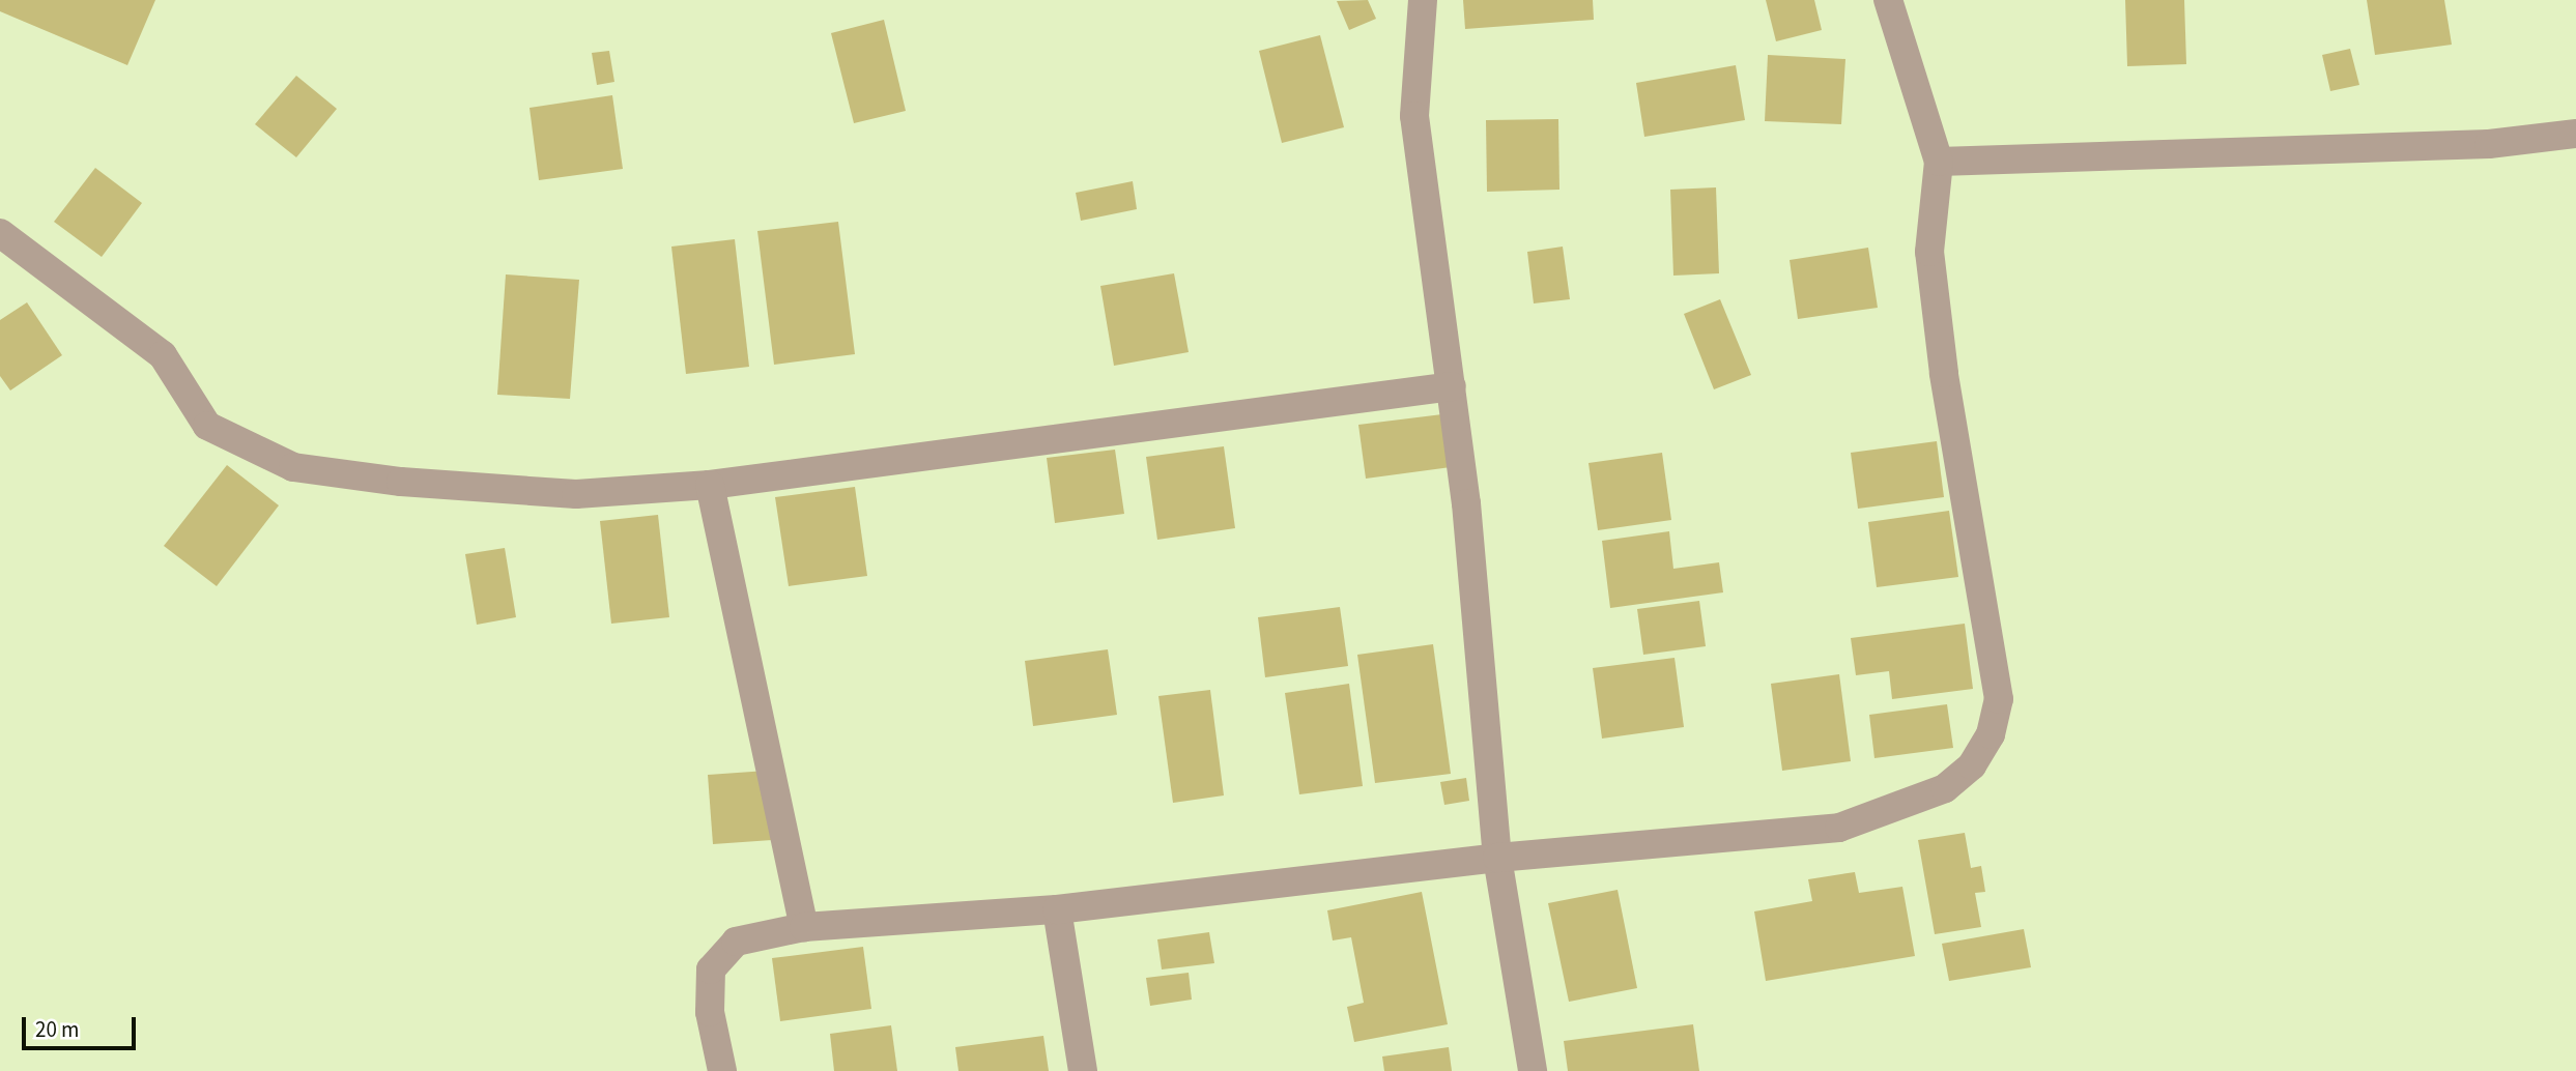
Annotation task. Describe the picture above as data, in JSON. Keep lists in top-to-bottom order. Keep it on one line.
{"scale_bar":"20 m"}
